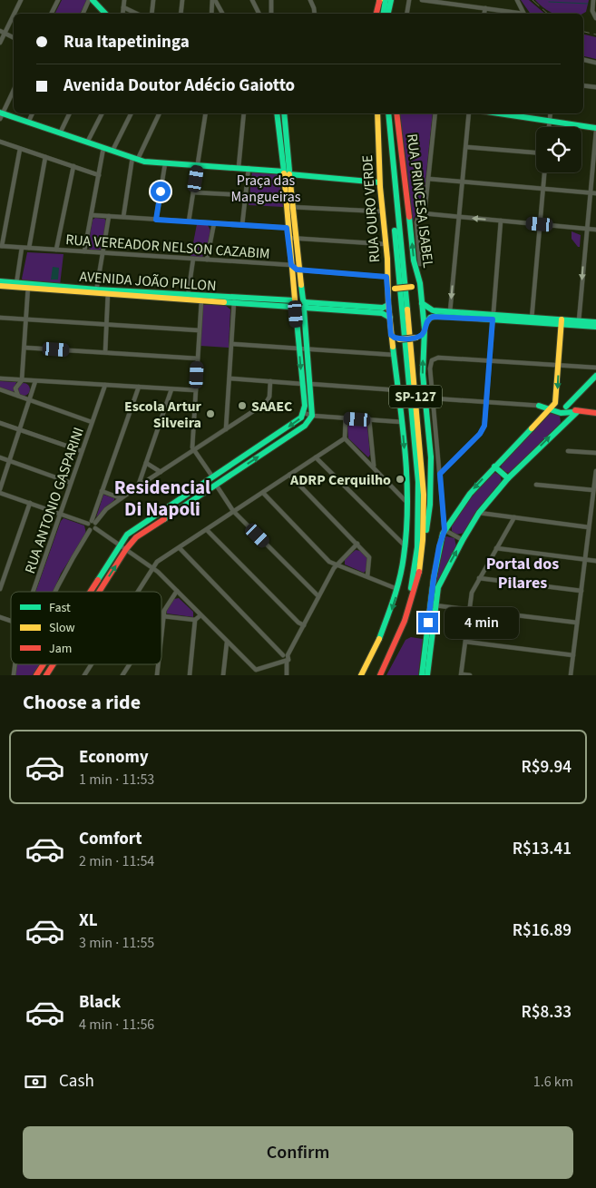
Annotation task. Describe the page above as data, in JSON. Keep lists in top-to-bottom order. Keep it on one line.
{"streets":{"main road":["RUA PRINCESA ISABEL","RUA OURO VERDE","AVENIDA JOÃO PILLON","SP-127"],"street":["RUA VEREADOR NELSON CAZABIM","RUA ANTONIO GASPARINI"]},"crossings":[["RUA PRINCESA ISABEL","RUA OURO VERDE"],["RUA OURO VERDE","RUA VEREADOR NELSON CAZABIM"]],"districts":["Residencial Di Napoli","Portal dos Pilares"],"parks":["Praça das Mangueiras"],"places":["SAAEC","Escola Artur Silveira","ADRP Cerquilho"],"legend":["Fast","Slow","Jam"],"page":{"banner":["Rua Itapetininga","Avenida Doutor Adécio Gaiotto"],"bubble":"4 min","heading":"Choose a ride","list":[{"name":"Economy","note":"1 min · 11:53","value":"R$9.94"},{"name":"Comfort","note":"2 min · 11:54","value":"R$13.41"},{"name":"XL","note":"3 min · 11:55","value":"R$16.89"},{"name":"Black","note":"4 min · 11:56","value":"R$8.33"}],"pay":["Cash","1.6 km"],"buttons":"Confirm"}}
